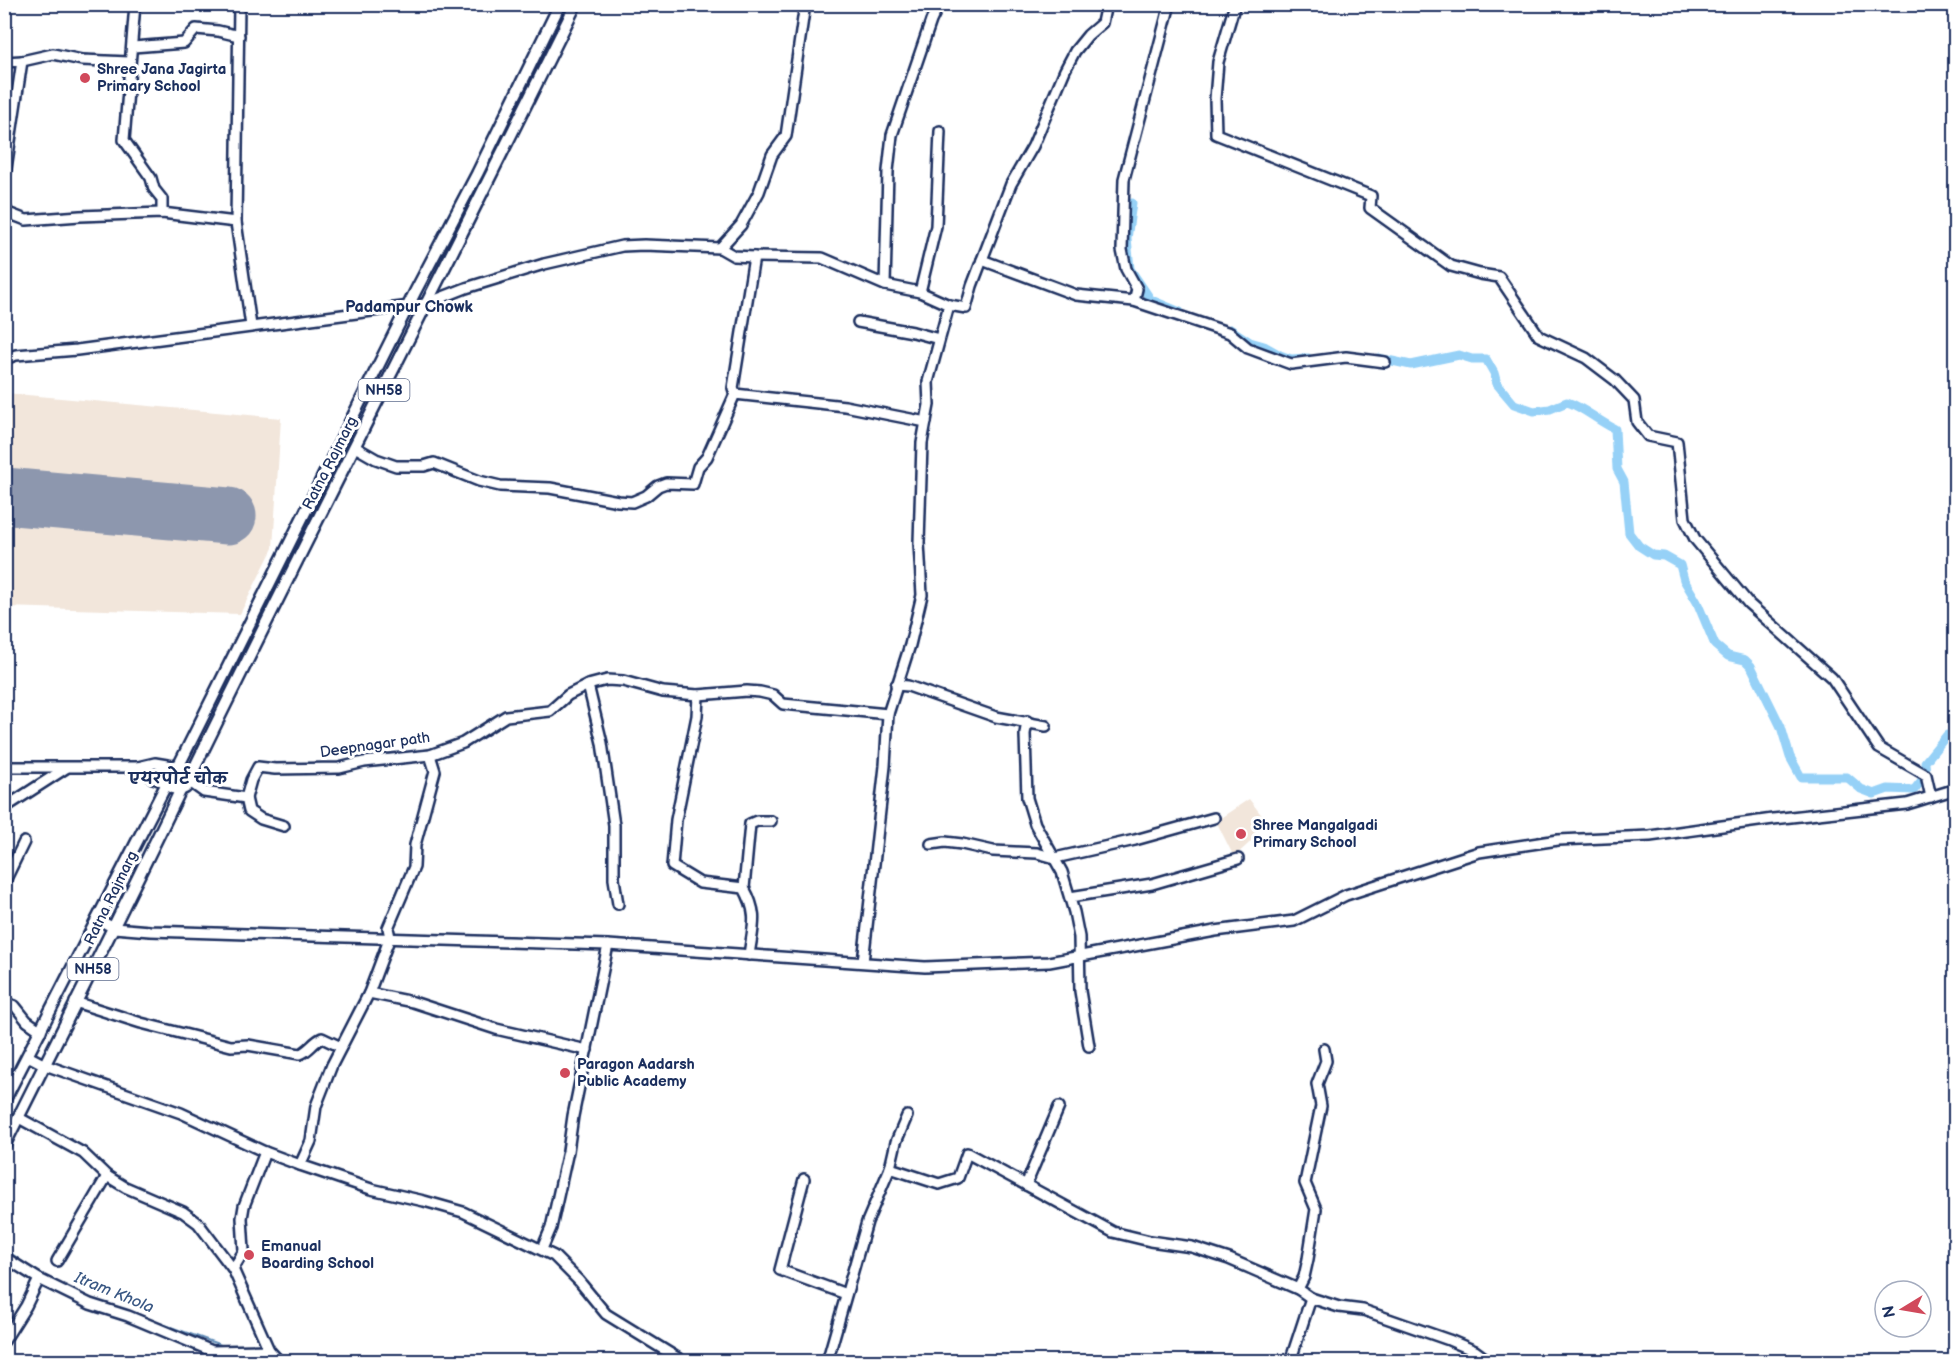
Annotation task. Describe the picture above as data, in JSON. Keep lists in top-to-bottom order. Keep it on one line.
{"streets":{"main road":["NH58","Ratna Rajmarg"],"street":["Deepnagar path"]},"districts":["Padampur Chowk","एयरपोर्ट चोक"],"water":["Itram Khola"],"places":["Shree Jana Jagirta Primary School","Shree Mangalgadi Primary School","Paragon Aadarsh Public Academy","Emanual Boarding School"],"north":"left"}
